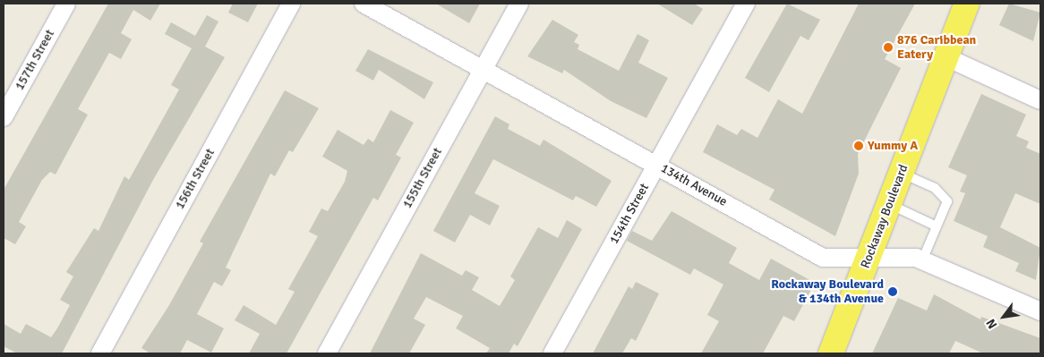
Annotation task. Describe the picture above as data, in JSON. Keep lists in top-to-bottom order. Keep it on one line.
{"streets":{"main road":["Rockaway Boulevard"],"street":["157th Street","155th Street","156th Street","134th Avenue","154th Street"]},"crossings":[["155th Street","134th Avenue"],["134th Avenue","154th Street"],["134th Avenue","Rockaway Boulevard"]],"places":["876 Caribbean Eatery","Yummy A","Rockaway Boulevard & 134th Avenue"],"north":"bottom left"}
